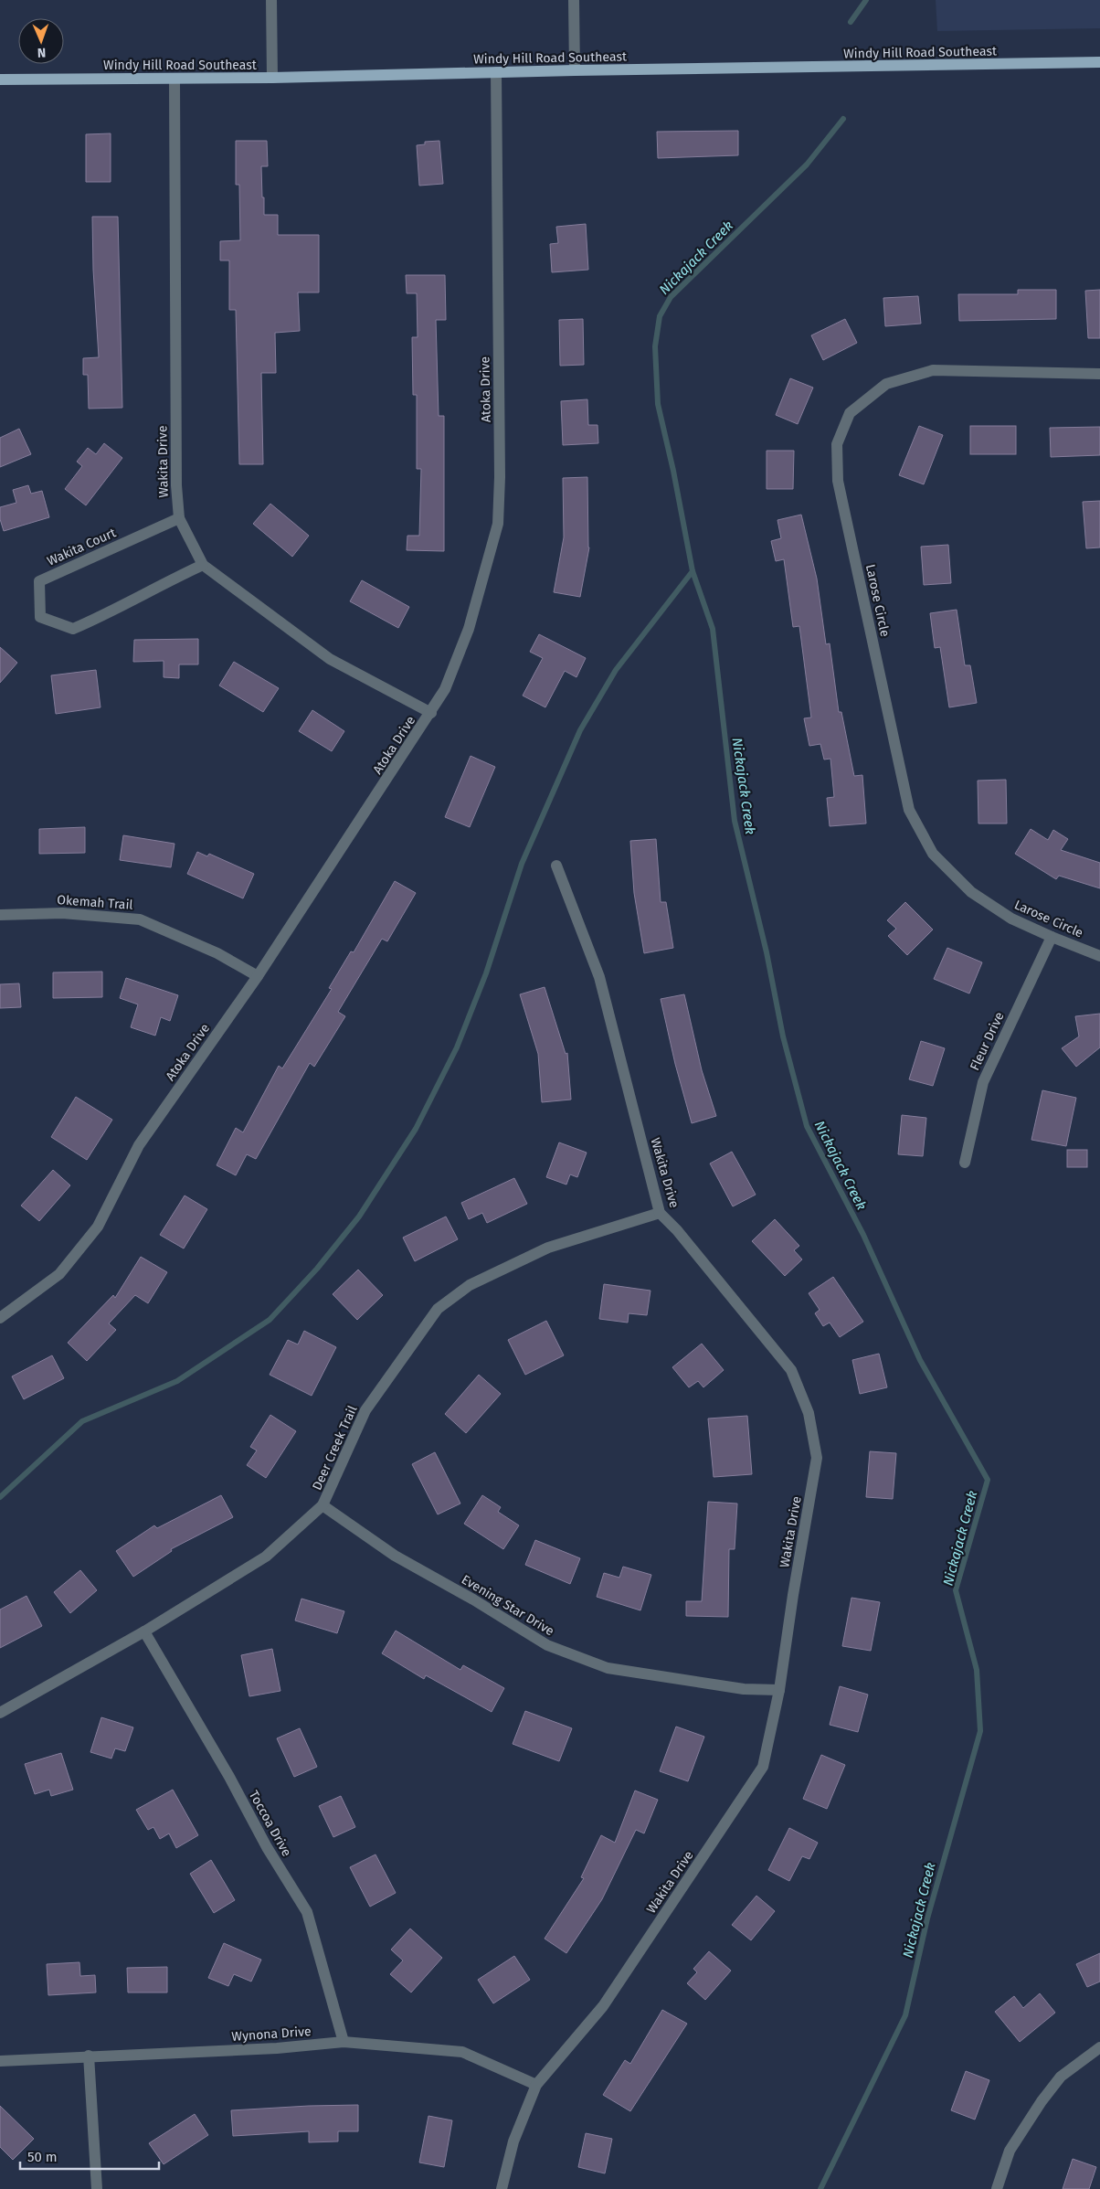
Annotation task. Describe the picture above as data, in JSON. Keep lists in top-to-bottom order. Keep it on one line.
{"streets":{"main road":["Windy Hill Road Southeast"],"street":["Atoka Drive","Wakita Drive","Wakita Court","Larose Circle","Okemah Trail","Fleur Drive","Deer Creek Trail","Evening Star Drive","Toccoa Drive","Wynona Drive"]},"crossings":[["Windy Hill Road Southeast","Atoka Drive"],["Windy Hill Road Southeast","Wakita Drive"],["Atoka Drive","Wakita Drive"],["Atoka Drive","Okemah Trail"],["Wakita Drive","Wakita Court"],["Wakita Drive","Deer Creek Trail"],["Wakita Drive","Evening Star Drive"],["Wakita Drive","Wynona Drive"],["Larose Circle","Fleur Drive"],["Deer Creek Trail","Evening Star Drive"],["Deer Creek Trail","Toccoa Drive"],["Toccoa Drive","Wynona Drive"]],"water":["Nickajack Creek"],"scale_bar":"50 m","north":"bottom"}
